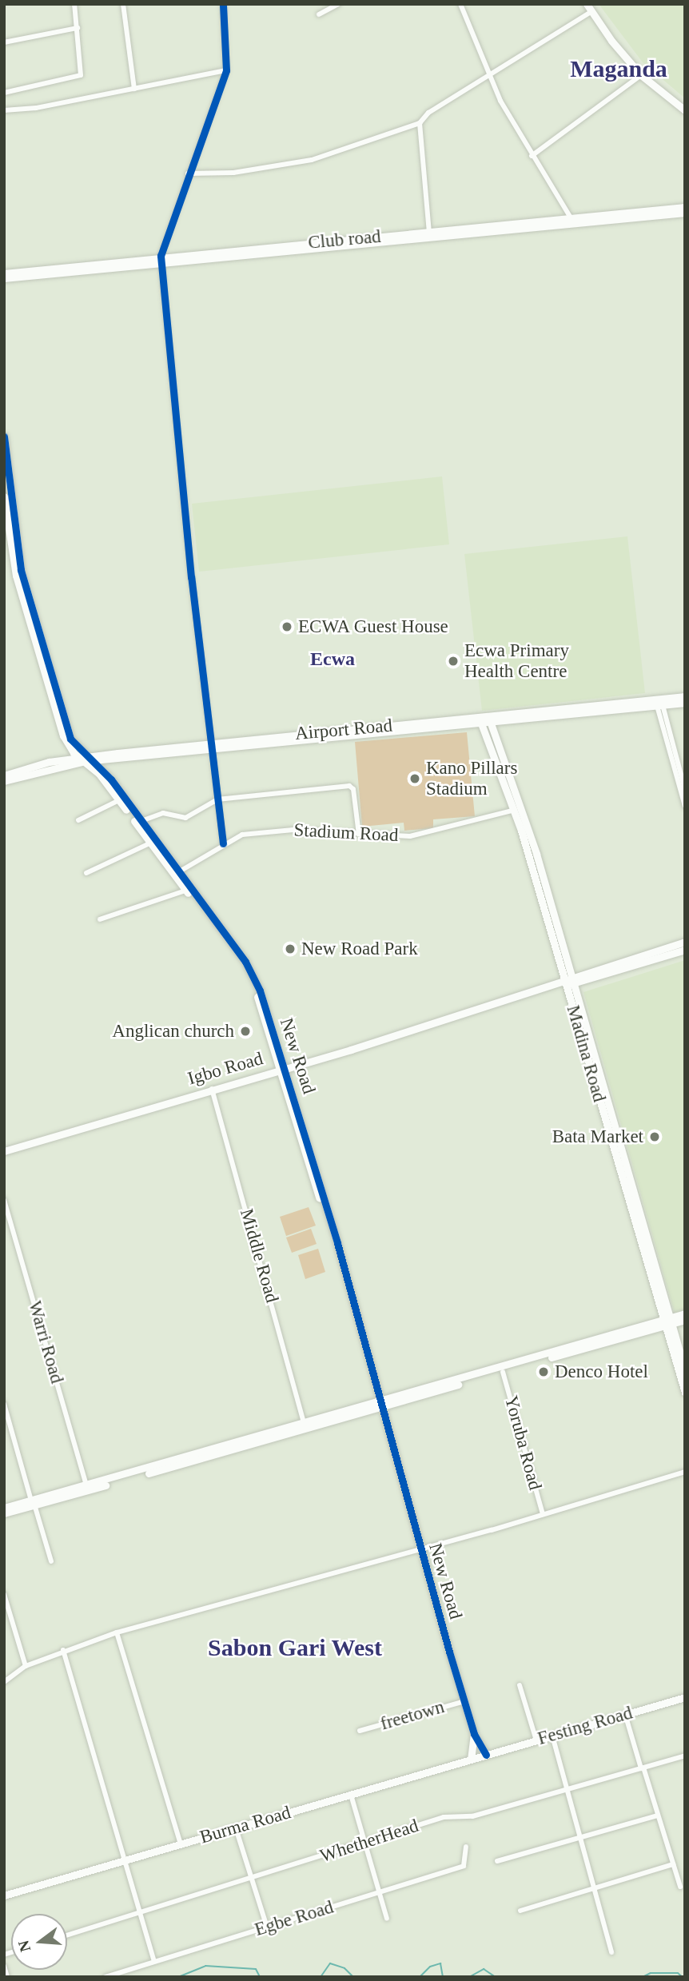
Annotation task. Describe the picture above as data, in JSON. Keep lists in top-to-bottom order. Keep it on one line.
{"streets":{"main road":["Club road","Airport Road","Madina Road","New Road","Igbo Road","Festing Road","Burma Road"],"street":["Stadium Road","Middle Road","Warri Road","Yoruba Road","freetown","WhetherHead","Egbe Road"]},"crossings":[["Airport Road","Madina Road"],["Airport Road","New Road"],["Stadium Road","Madina Road"],["Stadium Road","New Road"],["Madina Road","Igbo Road"],["New Road","Igbo Road"],["New Road","freetown"],["New Road","Festing Road"],["New Road","Burma Road"],["Igbo Road","Middle Road"],["Festing Road","Burma Road"]],"districts":["Maganda","Ecwa","Sabon Gari West"],"places":["ECWA Guest House","Ecwa Primary Health Centre","Kano Pillars Stadium","New Road Park","Anglican church","Bata Market","Denco Hotel"],"north":"left"}
